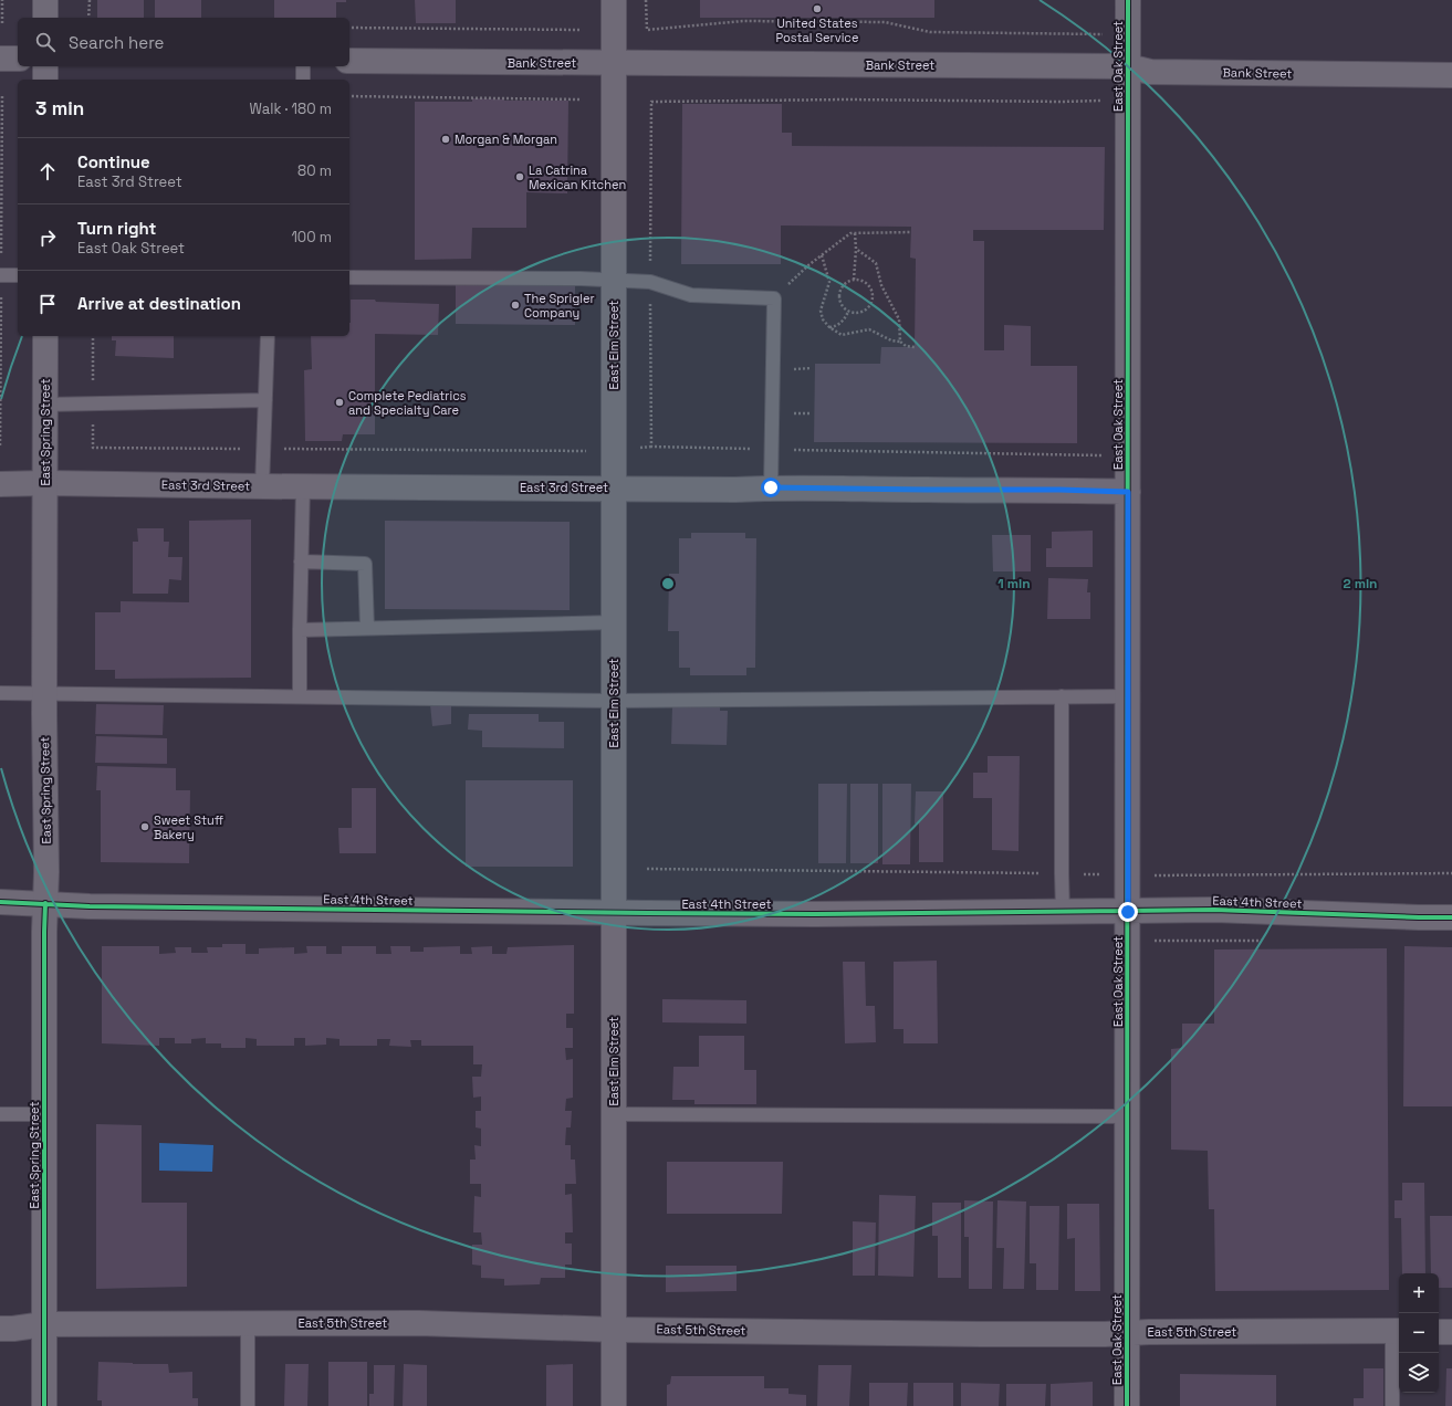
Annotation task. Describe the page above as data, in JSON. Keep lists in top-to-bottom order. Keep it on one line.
{"streets":{"street":["Bank Street","East Oak Street","East Elm Street","East Spring Street","East 3rd Street","East 4th Street","East 5th Street"]},"crossings":[["Bank Street","East Oak Street"],["Bank Street","East Elm Street"],["East Oak Street","East 3rd Street"],["East Oak Street","East 4th Street"],["East Oak Street","East 5th Street"],["East Elm Street","East 3rd Street"],["East Elm Street","East 4th Street"],["East Elm Street","East 5th Street"],["East Spring Street","East 3rd Street"],["East Spring Street","East 4th Street"],["East Spring Street","East 5th Street"]],"places":["United States Postal Service","Morgan & Morgan","La Catrina Mexican Kitchen","The Sprigler Company","Complete Pediatrics and Specialty Care","Sweet Stuff Bakery"],"page":{"search":"Search here","heading":["3 min","Walk · 180 m"],"list":[["Continue","East 3rd Street","80 m"],["Turn right","East Oak Street","100 m"],"Arrive at destination"],"map_buttons":["+","−"]},"rings":["1 min","2 min"]}
